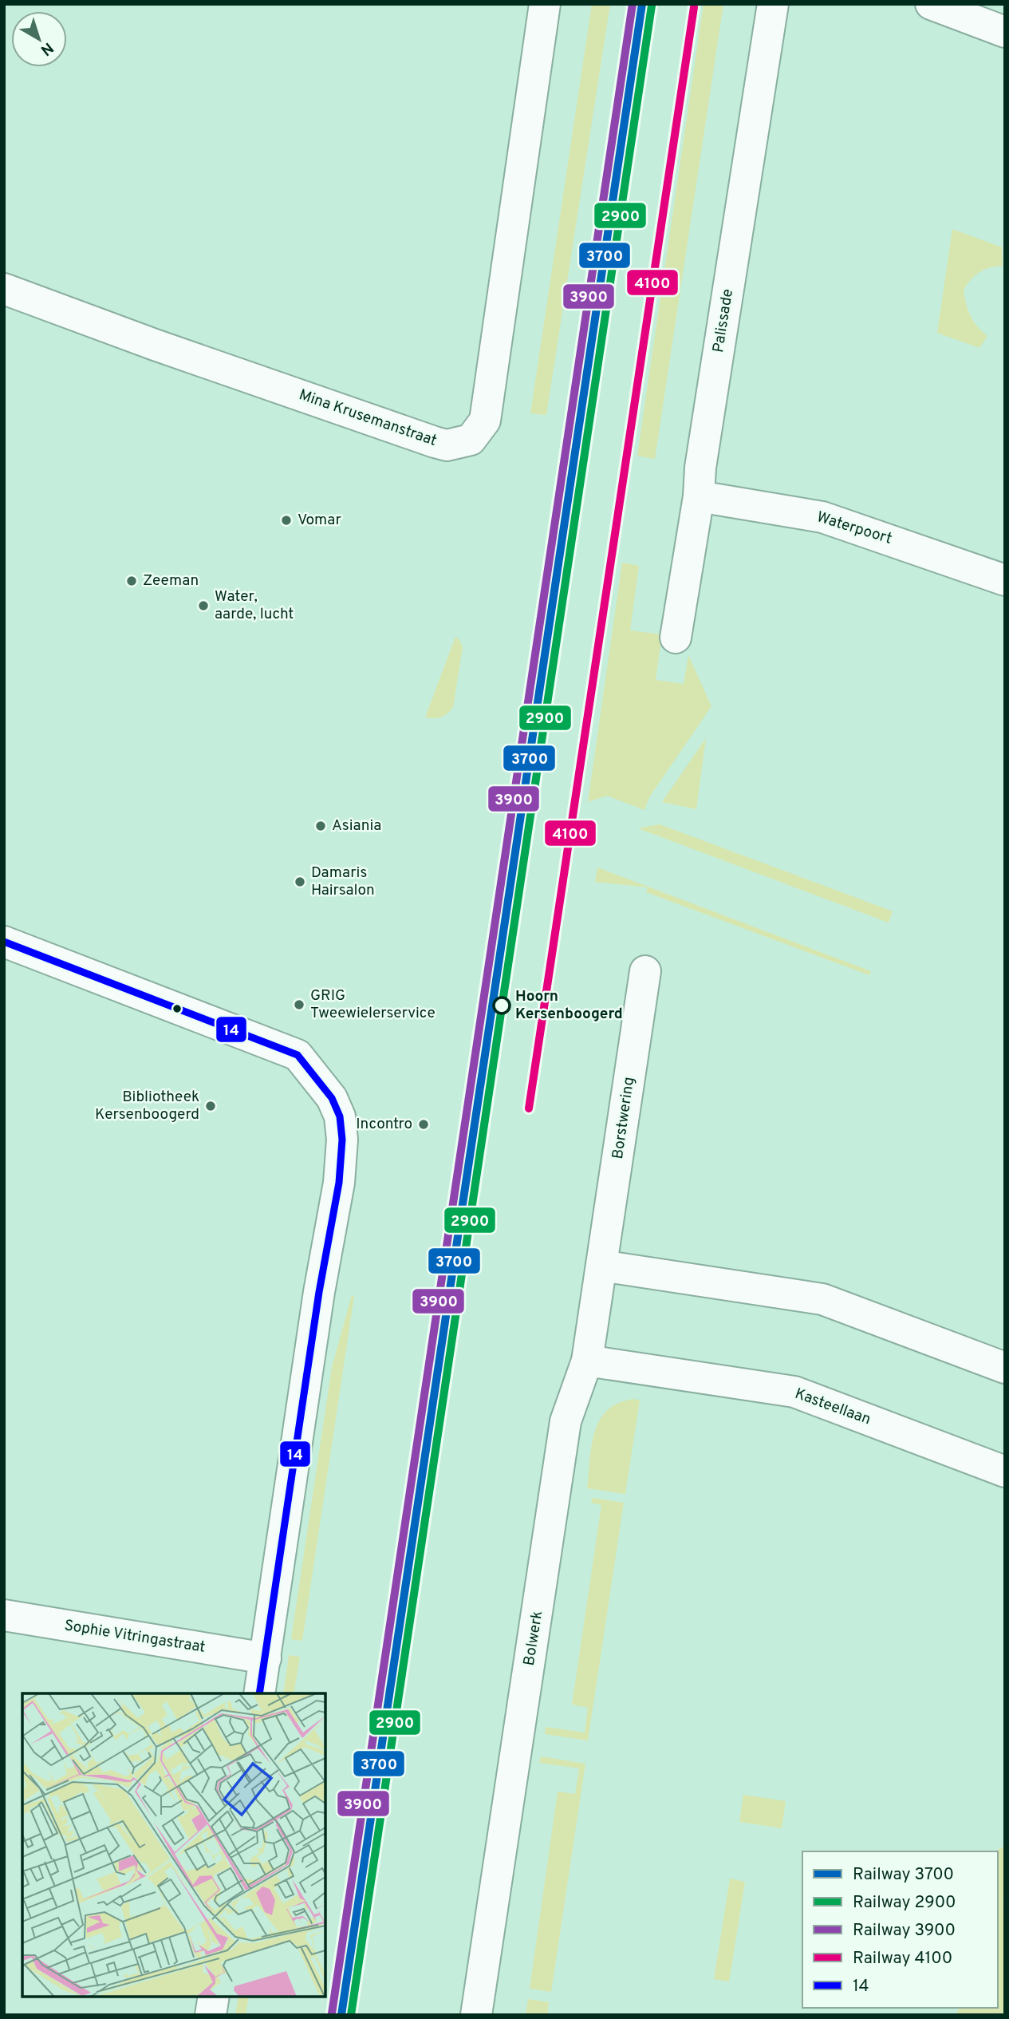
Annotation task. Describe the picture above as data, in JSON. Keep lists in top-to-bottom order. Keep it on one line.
{"streets":{"street":["Palissade","Mina Krusemanstraat","Waterpoort","Borstwering","Kasteellaan","Sophie Vitringastraat","Bolwerk"]},"crossings":[["Palissade","Waterpoort"],["Borstwering","Bolwerk"],["Kasteellaan","Bolwerk"]],"places":["Vomar","Zeeman","Water, aarde, lucht","Asiania","Damaris Hairsalon","GRIG Tweewielerservice","Hoorn Kersenboogerd","Bibliotheek Kersenboogerd","Incontro"],"lines":["rail line 3700","rail line 3900","rail line 2900","rail line 4100","transit line 14"],"legend":["Railway 3700","Railway 2900","Railway 3900","Railway 4100","14"],"north":"bottom right"}
